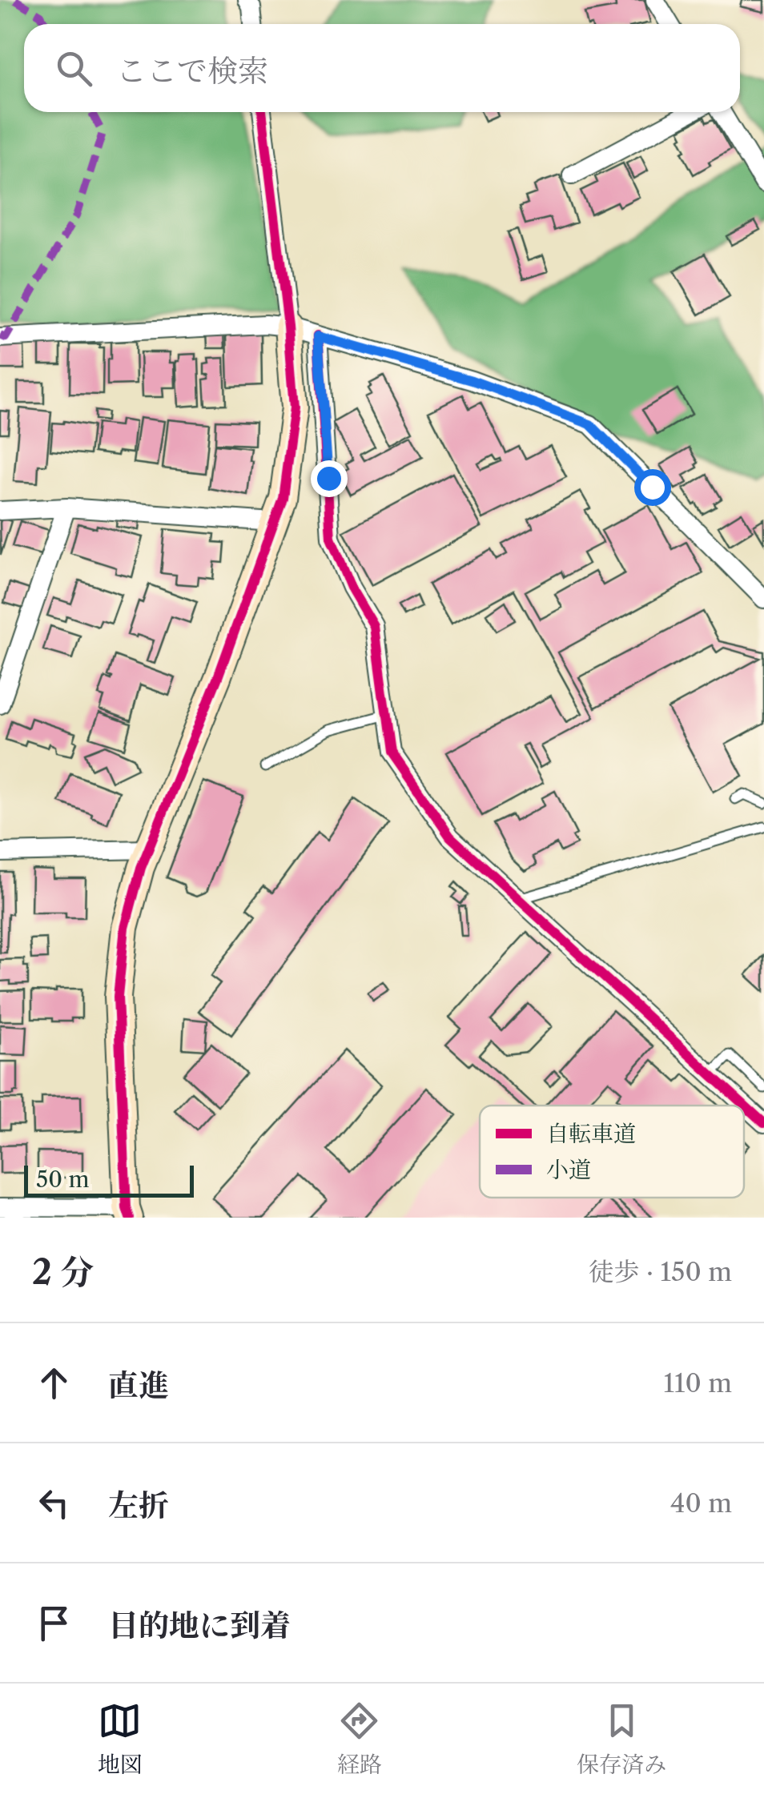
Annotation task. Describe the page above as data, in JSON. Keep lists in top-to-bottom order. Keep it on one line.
{"legend":["自転車道","小道"],"scale_bar":"50 m","page":{"search":"ここで検索","scale":"50 m","heading":["2 分","徒歩 · 150 m"],"list":[["直進","110 m"],["左折","40 m"],"目的地に到着"],"nav":["地図","経路","保存済み"]}}
